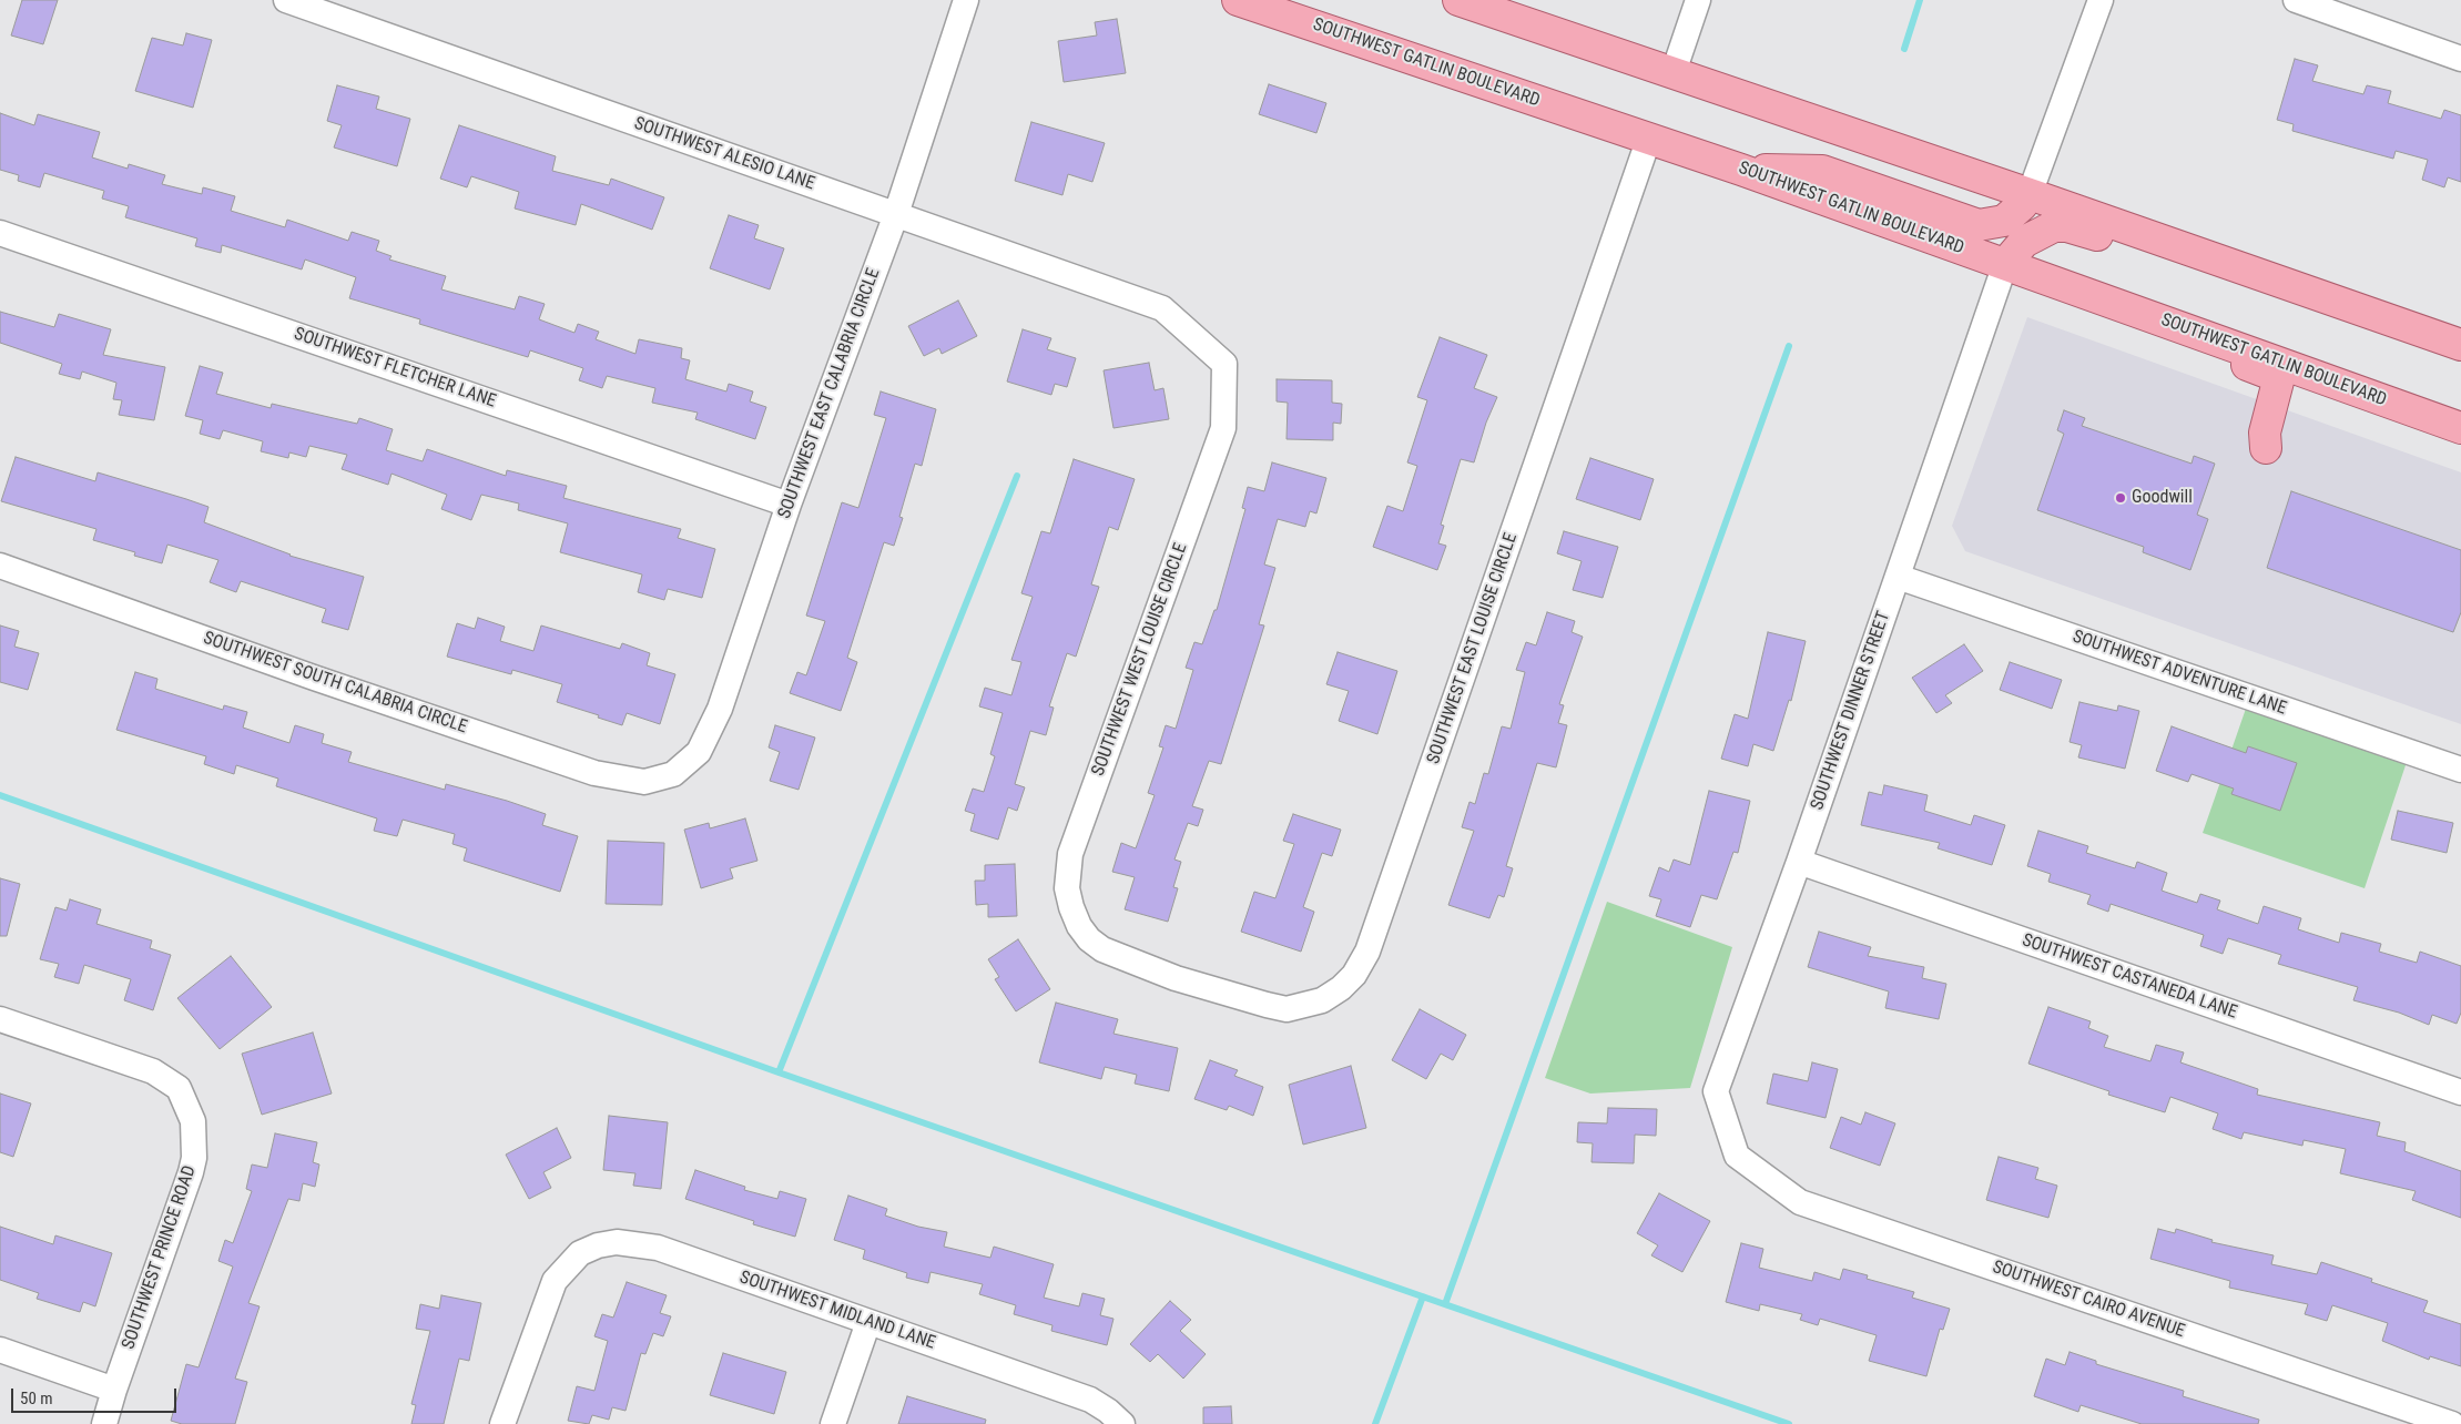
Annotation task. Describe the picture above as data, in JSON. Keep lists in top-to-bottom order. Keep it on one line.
{"streets":{"main road":["SOUTHWEST GATLIN BOULEVARD"],"street":["SOUTHWEST ALESIO LANE","SOUTHWEST FLETCHER LANE","SOUTHWEST EAST CALABRIA CIRCLE","SOUTHWEST EAST LOUISE CIRCLE","SOUTHWEST WEST LOUISE CIRCLE","SOUTHWEST ADVENTURE LANE","SOUTHWEST SOUTH CALABRIA CIRCLE","SOUTHWEST DINNER STREET","SOUTHWEST CASTANEDA LANE","SOUTHWEST PRINCE ROAD","SOUTHWEST CAIRO AVENUE","SOUTHWEST MIDLAND LANE"]},"crossings":[["SOUTHWEST GATLIN BOULEVARD","SOUTHWEST EAST LOUISE CIRCLE"],["SOUTHWEST GATLIN BOULEVARD","SOUTHWEST DINNER STREET"],["SOUTHWEST ALESIO LANE","SOUTHWEST EAST CALABRIA CIRCLE"],["SOUTHWEST ALESIO LANE","SOUTHWEST WEST LOUISE CIRCLE"],["SOUTHWEST FLETCHER LANE","SOUTHWEST EAST CALABRIA CIRCLE"],["SOUTHWEST EAST CALABRIA CIRCLE","SOUTHWEST SOUTH CALABRIA CIRCLE"],["SOUTHWEST EAST LOUISE CIRCLE","SOUTHWEST WEST LOUISE CIRCLE"],["SOUTHWEST ADVENTURE LANE","SOUTHWEST DINNER STREET"],["SOUTHWEST DINNER STREET","SOUTHWEST CASTANEDA LANE"],["SOUTHWEST DINNER STREET","SOUTHWEST CAIRO AVENUE"]],"places":["Goodwill"],"scale_bar":"50 m"}
